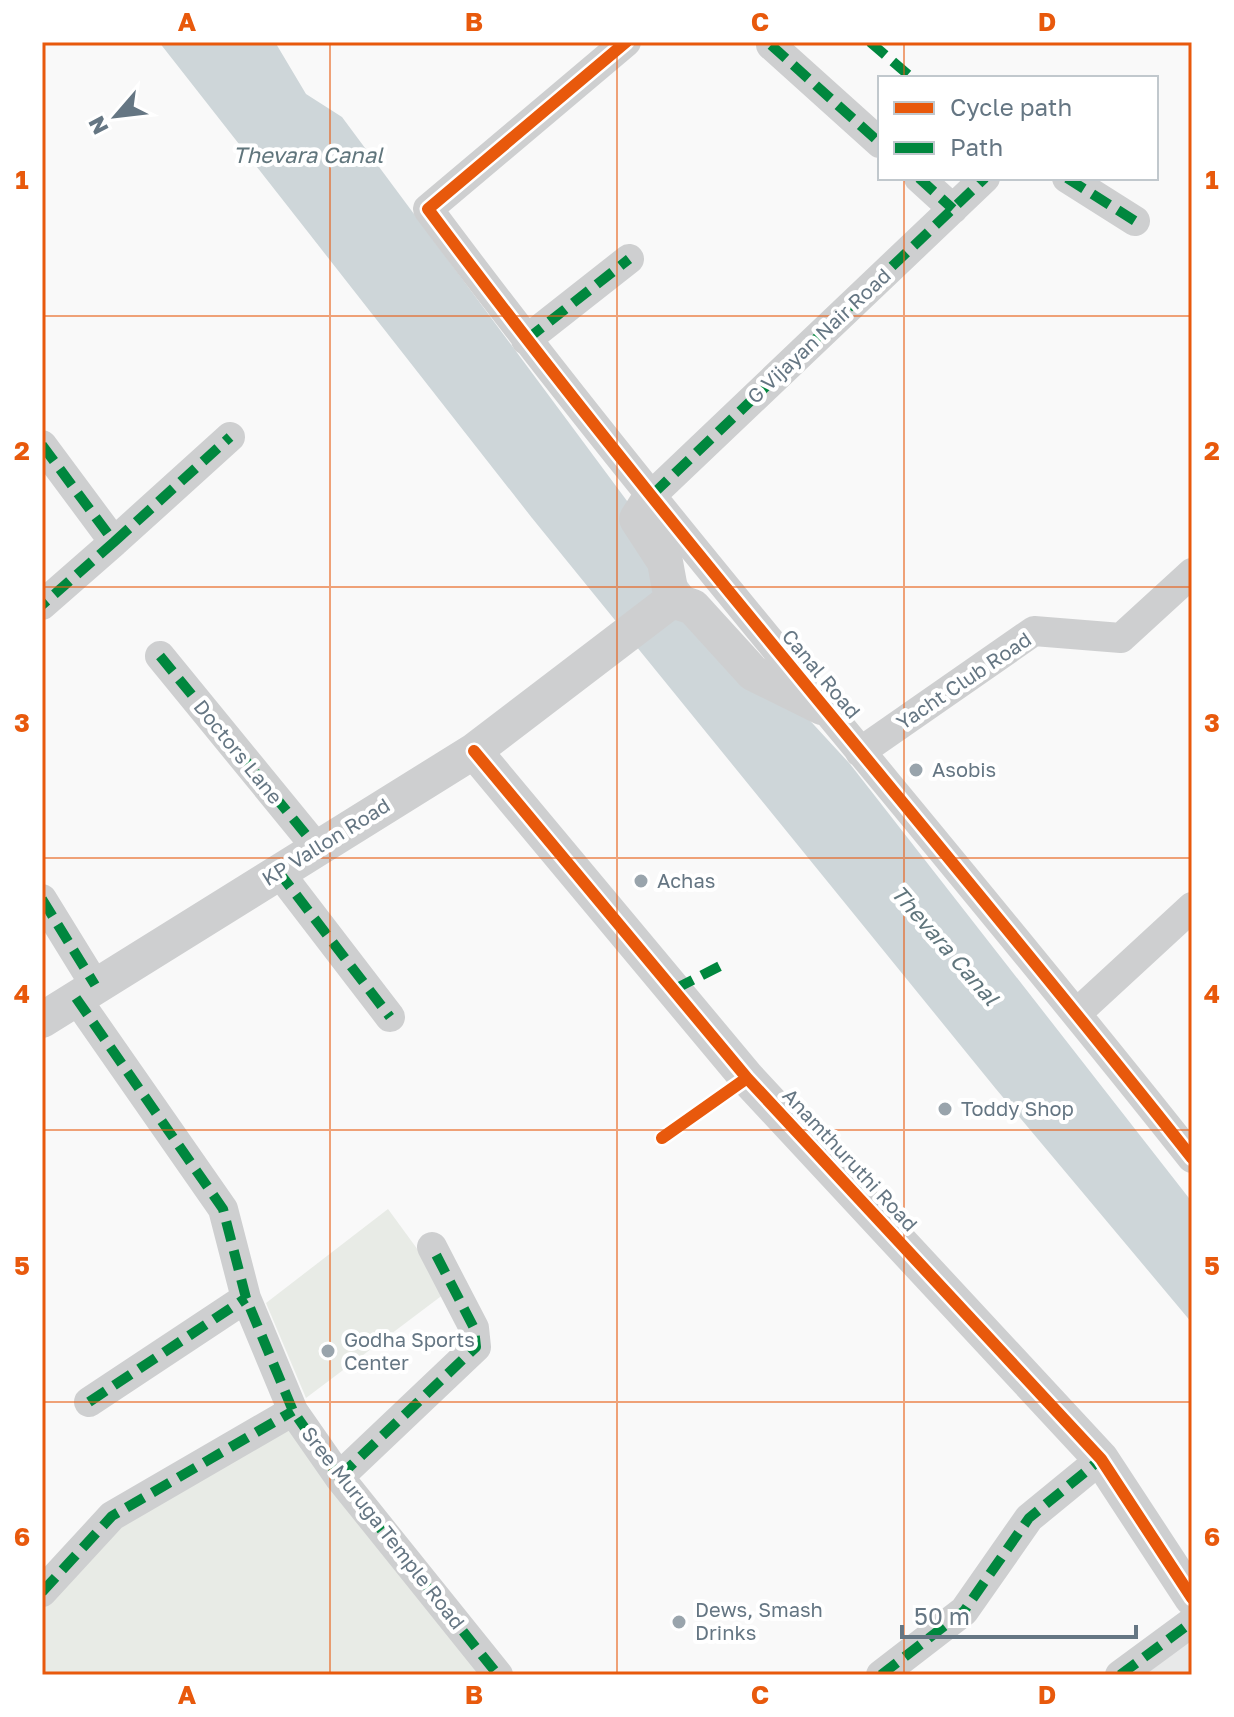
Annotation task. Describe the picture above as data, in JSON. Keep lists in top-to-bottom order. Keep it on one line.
{"streets":{"street":["G Vijayan Nair Road","Canal Road","Yacht Club Road","Doctors Lane","KP Vallon Road","Anamthuruthi Road","Sree Muruga Temple Road"]},"crossings":[["G Vijayan Nair Road","Canal Road"],["Canal Road","Yacht Club Road"],["Doctors Lane","KP Vallon Road"],["KP Vallon Road","Anamthuruthi Road"],["KP Vallon Road","Sree Muruga Temple Road"]],"water":["Thevara Canal"],"places":["Asobis","Achas","Toddy Shop","Godha Sports Center","Dews, Smash Drinks"],"legend":["Cycle path","Path"],"scale_bar":"50 m","north":"bottom left","grid":{"columns":["A","B","C","D"],"rows":["1","2","3","4","5","6"]}}
